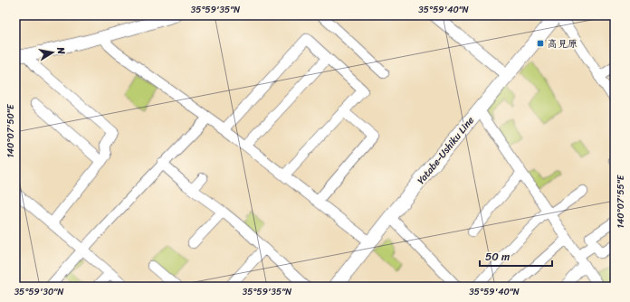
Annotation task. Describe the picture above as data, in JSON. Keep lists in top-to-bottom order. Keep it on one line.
{"streets":{"main road":["Yatabe-Ushiku Line"]},"places":{"transit":["高見原"]},"scale_bar":"50 m","north":"right","coordinates":["35°59'35\"N","35°59'40\"N","140°07'50\"E","140°07'55\"E","35°59'30\"N"]}
